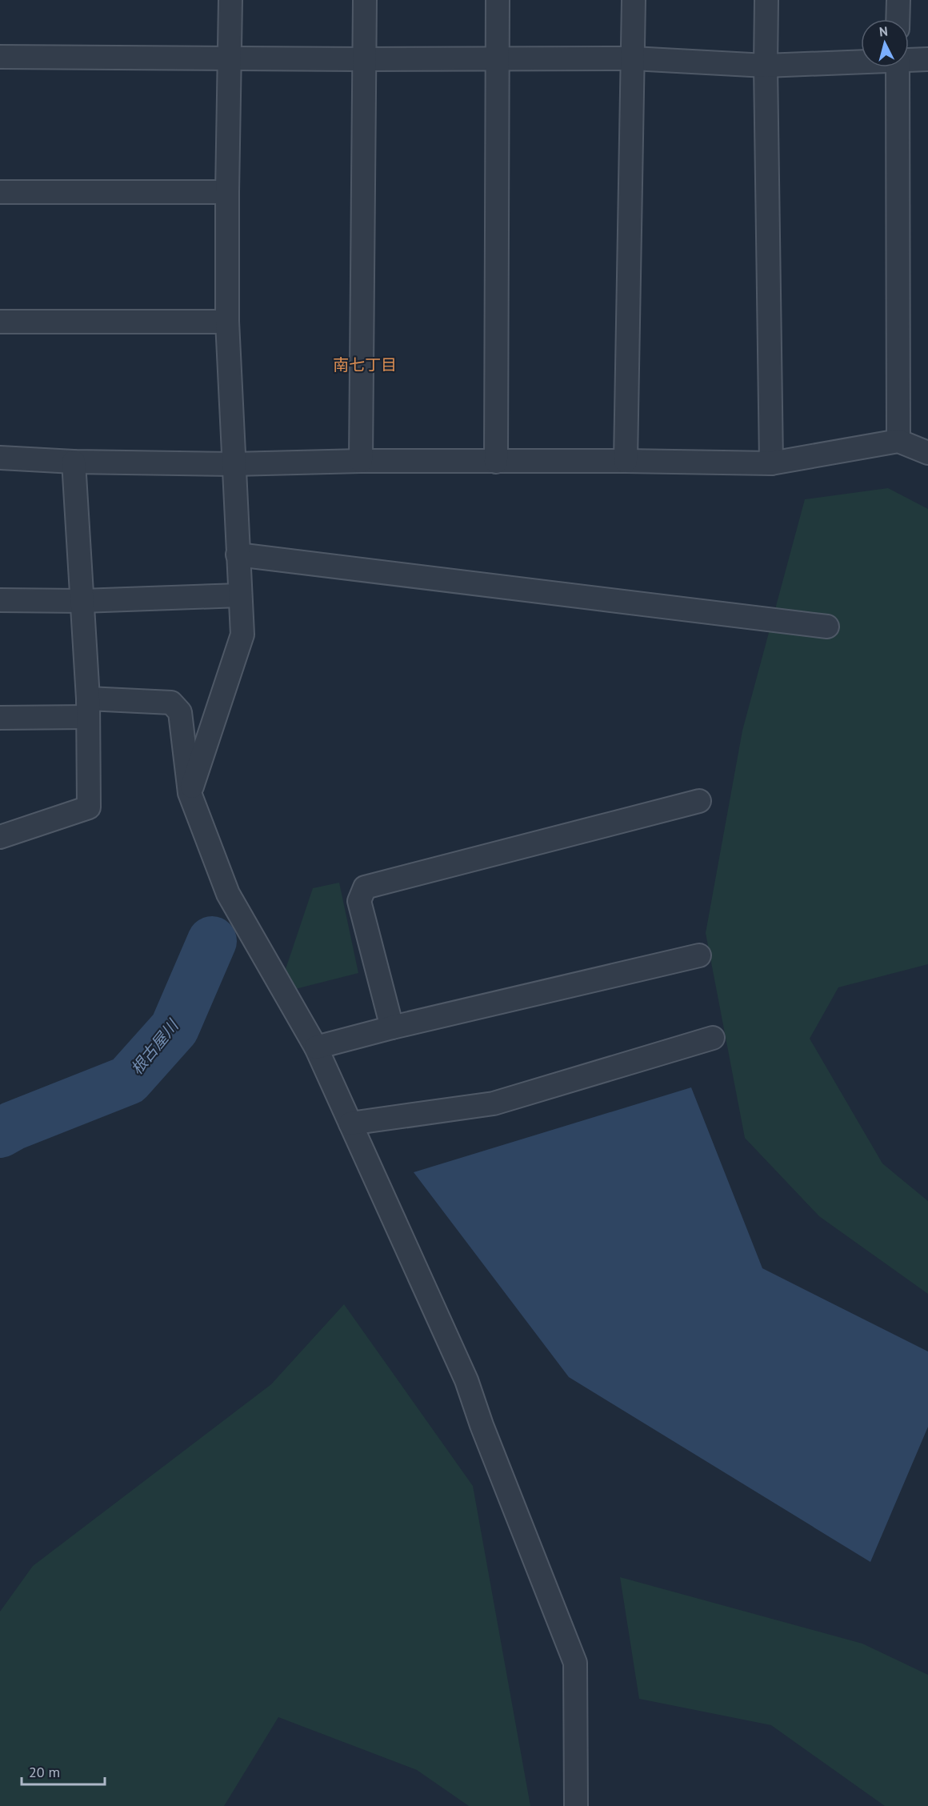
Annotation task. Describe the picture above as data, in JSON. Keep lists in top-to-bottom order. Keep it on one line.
{"districts":["南七丁目"],"water":["根古屋川"],"scale_bar":"20 m","north":"top"}
